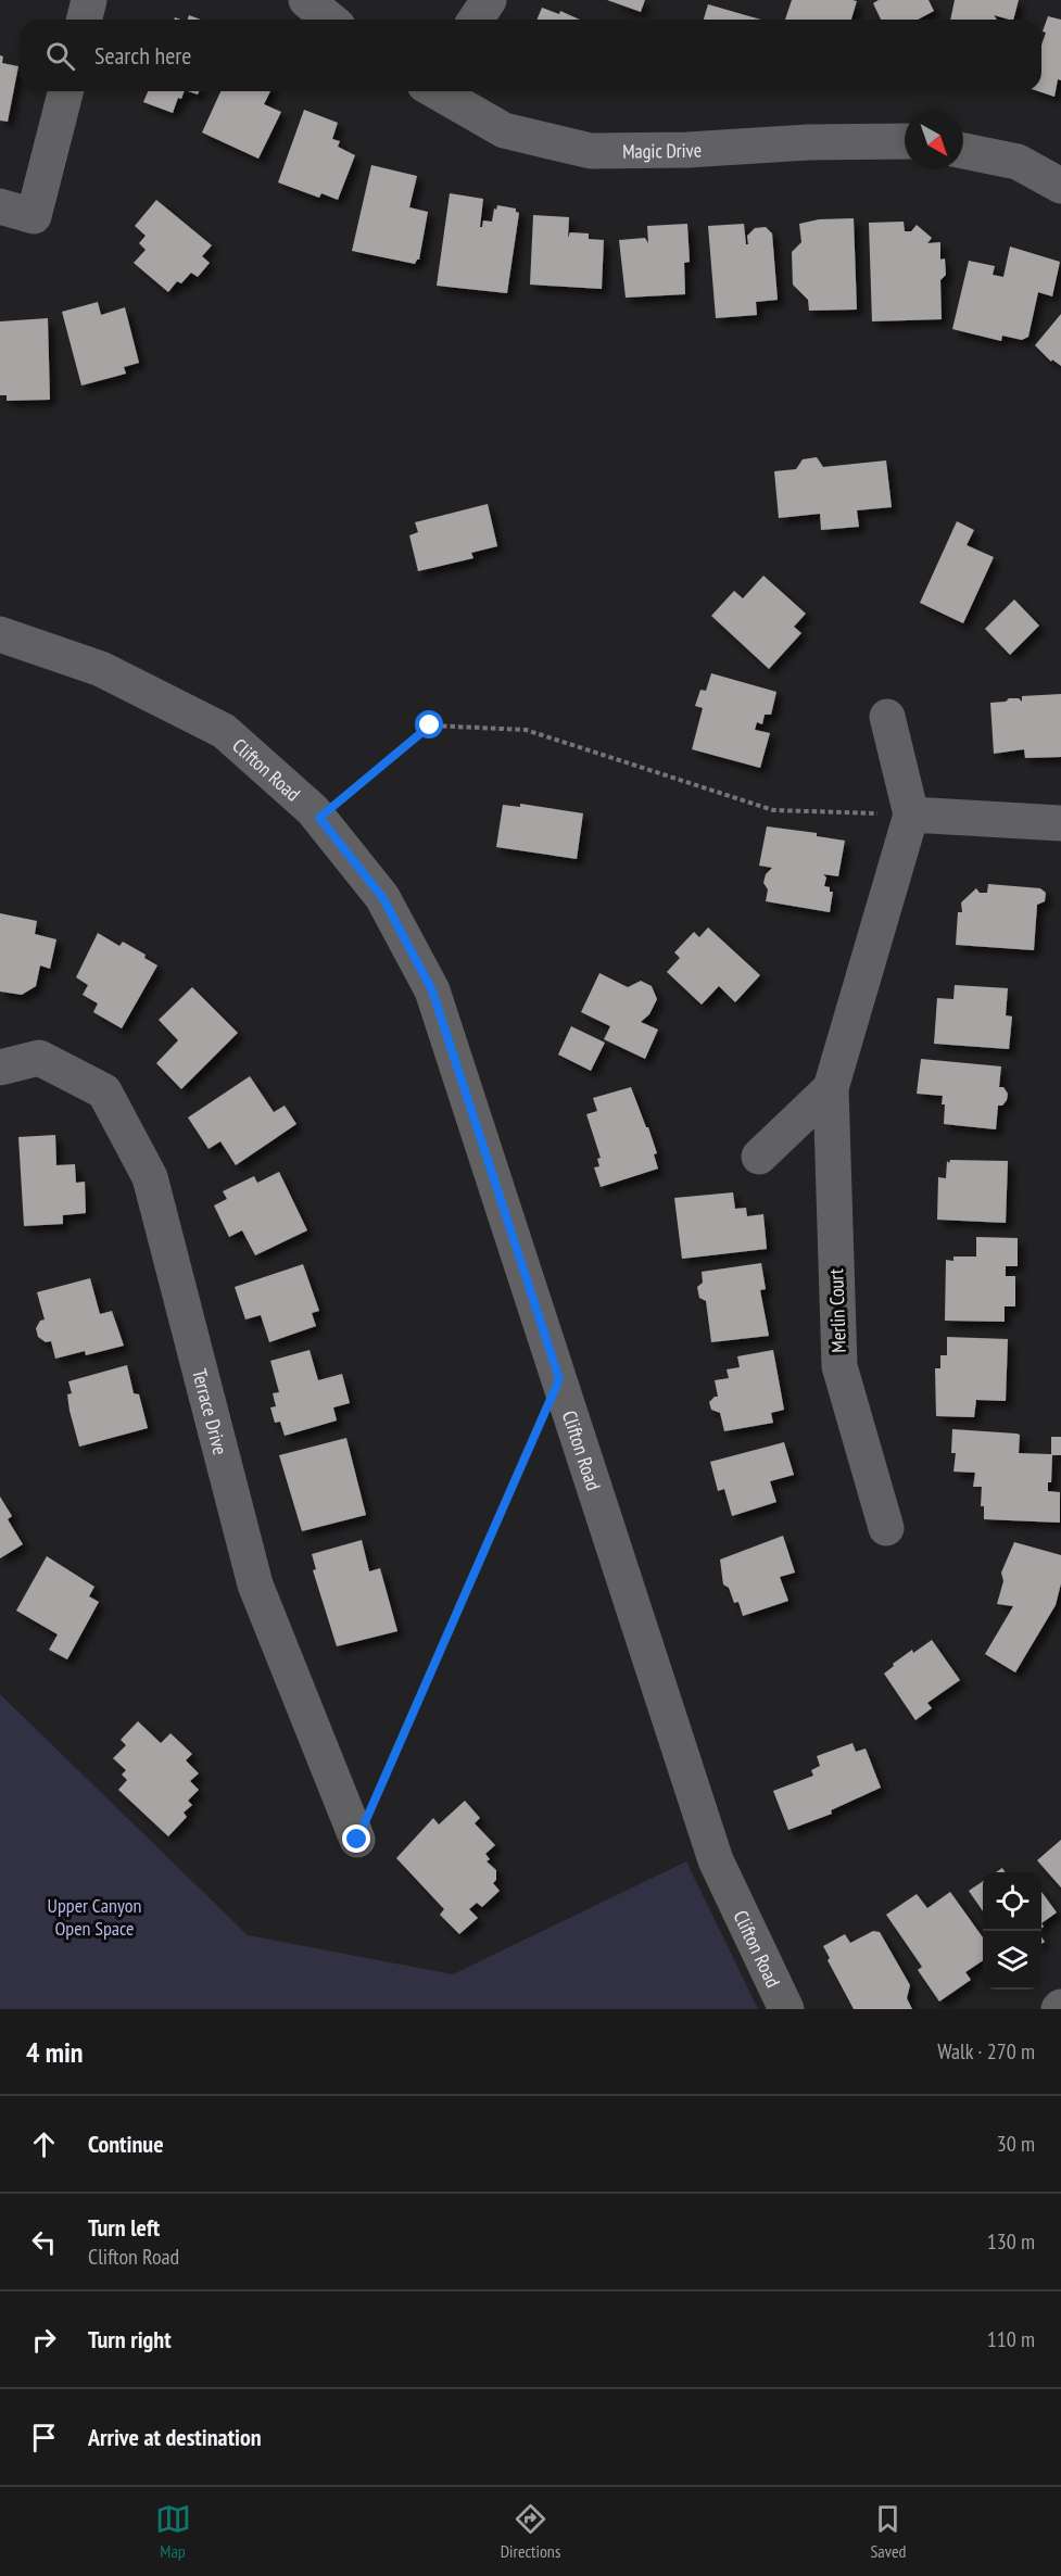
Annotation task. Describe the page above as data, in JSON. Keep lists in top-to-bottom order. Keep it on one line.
{"streets":{"street":["Magic Drive","Clifton Road","Merlin Court","Terrace Drive"]},"parks":["Upper Canyon Open Space"],"north":"bottom right","page":{"search":"Search here","heading":["4 min","Walk · 270 m"],"list":[["Continue","30 m"],["Turn left","Clifton Road","130 m"],["Turn right","110 m"],"Arrive at destination"],"nav":["Map","Directions","Saved"]}}
